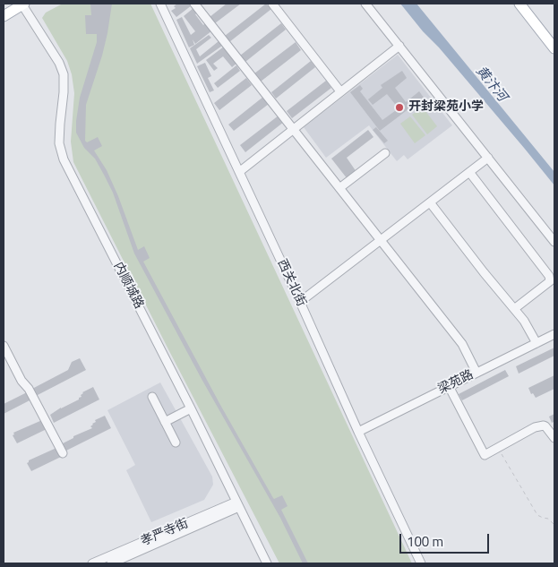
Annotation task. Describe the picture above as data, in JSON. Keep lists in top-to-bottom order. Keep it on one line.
{"streets":{"street":["西关北街","内顺城路","梁苑路","孝严寺街"]},"crossings":[["西关北街","梁苑路"],["内顺城路","孝严寺街"]],"water":["黄汴河"],"places":["开封梁苑小学"],"scale_bar":"100 m"}
